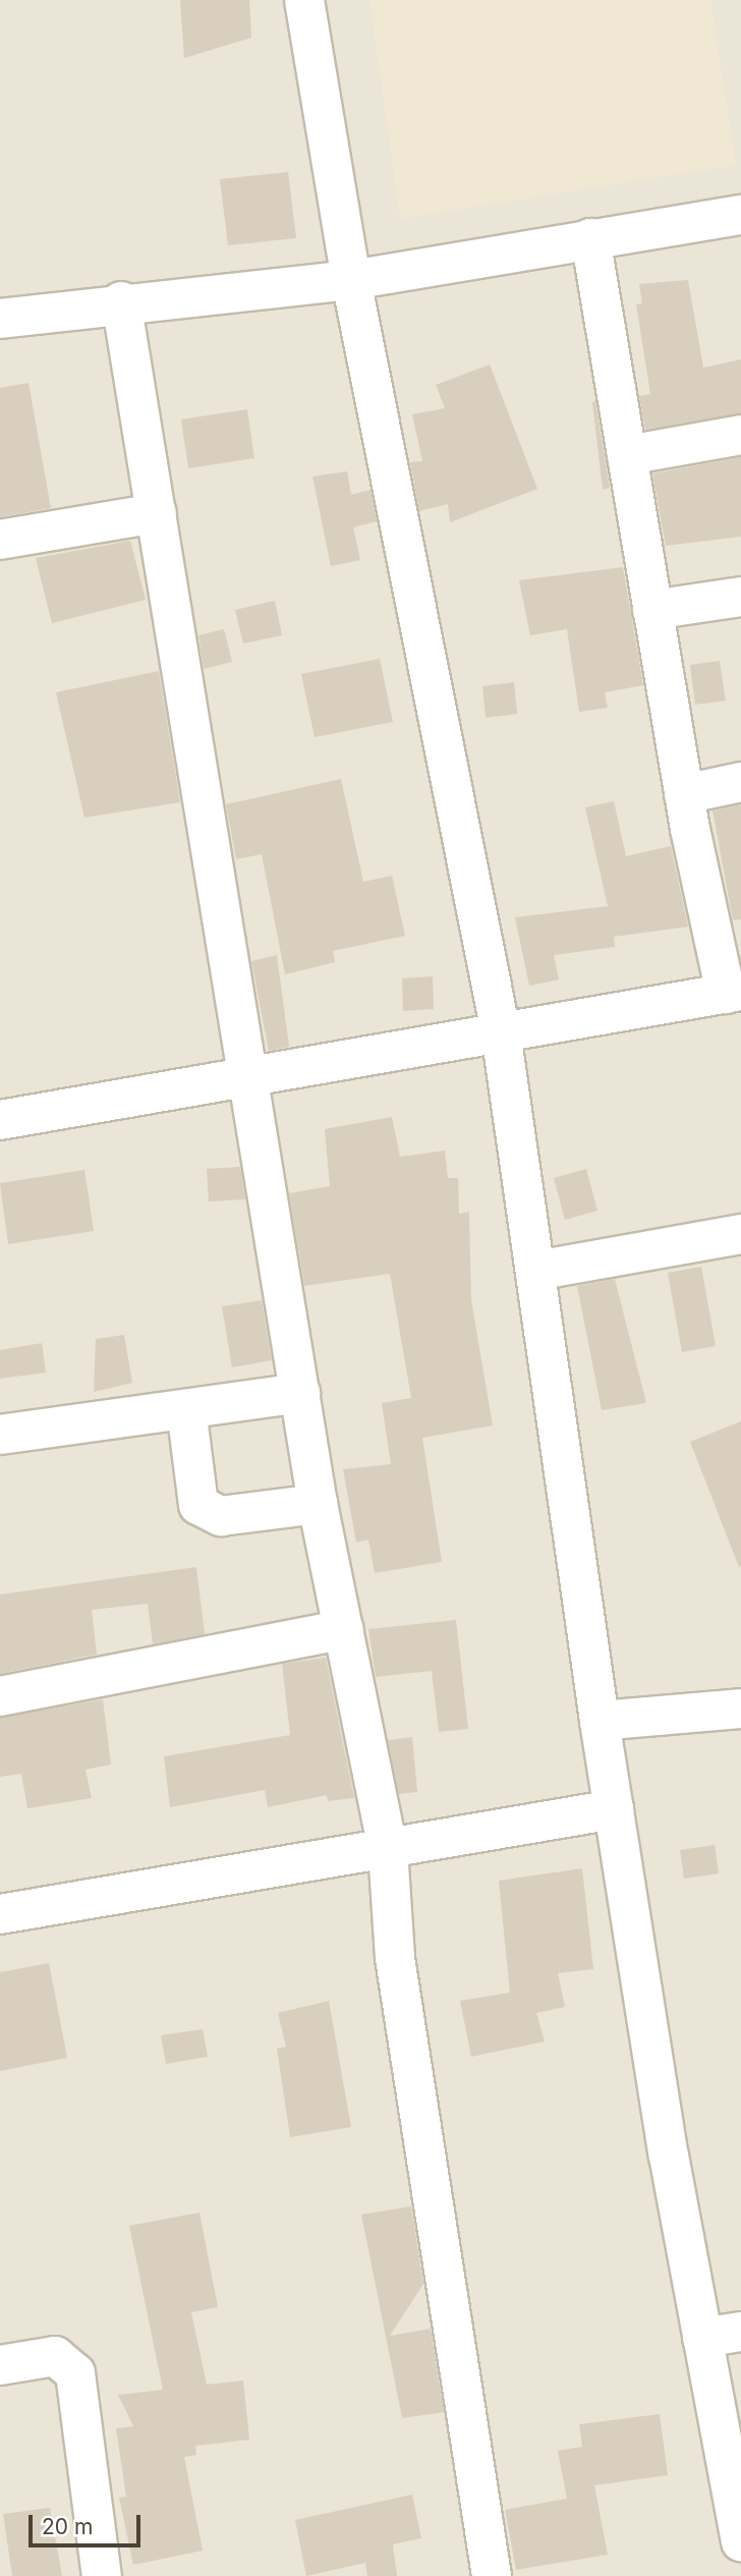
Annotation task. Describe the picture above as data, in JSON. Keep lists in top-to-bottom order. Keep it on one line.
{"scale_bar":"20 m"}
